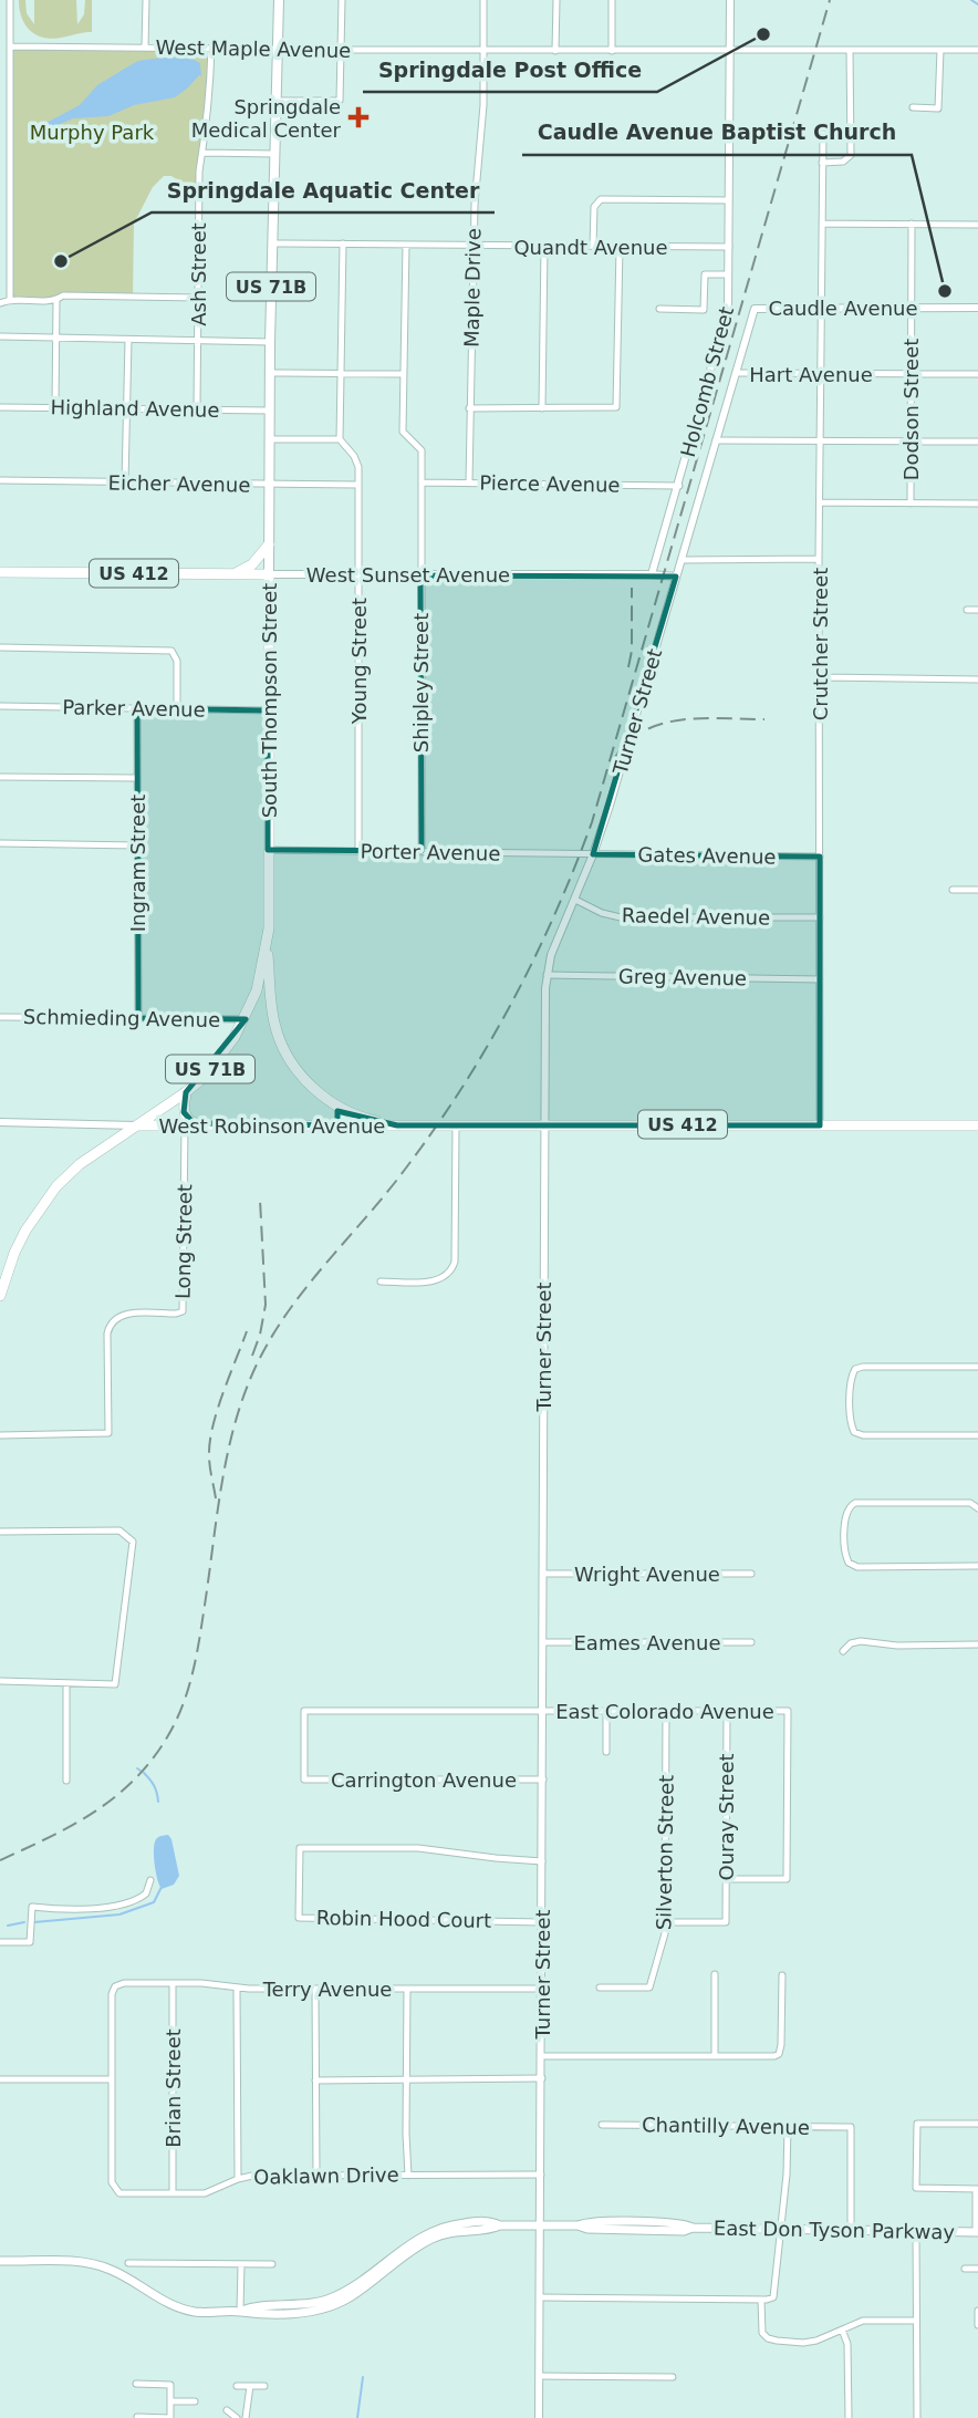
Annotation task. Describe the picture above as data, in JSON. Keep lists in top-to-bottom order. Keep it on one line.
{"streets":{"highway":["US 71B","US 412","West Sunset Avenue","South Thompson Street","West Robinson Avenue"],"main road":["East Don Tyson Parkway"],"street":["West Maple Avenue","Quandt Avenue","Ash Street","Maple Drive","Caudle Avenue","Hart Avenue","Holcomb Street","Highland Avenue","Dodson Street","Eicher Avenue","Pierce Avenue","Crutcher Street","Young Street","Shipley Street","Parker Avenue","Turner Street","Porter Avenue","Gates Avenue","Ingram Street","Raedel Avenue","Greg Avenue","Schmieding Avenue","Long Street","Wright Avenue","Eames Avenue","East Colorado Avenue","Carrington Avenue","Ouray Street","Silverton Street","Robin Hood Court","Terry Avenue","Brian Street","Chantilly Avenue","Oaklawn Drive"]},"crossings":[["West Maple Avenue","Ash Street"],["West Maple Avenue","Maple Drive"],["West Maple Avenue","Holcomb Street"],["West Maple Avenue","South Thompson Street"],["Quandt Avenue","Maple Drive"],["Quandt Avenue","Holcomb Street"],["Quandt Avenue","Young Street"],["Quandt Avenue","Shipley Street"],["Ash Street","Highland Avenue"],["Maple Drive","Pierce Avenue"],["Caudle Avenue","Dodson Street"],["Caudle Avenue","Crutcher Street"],["Caudle Avenue","Turner Street"],["Hart Avenue","Dodson Street"],["Hart Avenue","Crutcher Street"],["Hart Avenue","Turner Street"],["Holcomb Street","Pierce Avenue"],["Holcomb Street","West Sunset Avenue"],["Highland Avenue","South Thompson Street"],["Eicher Avenue","Young Street"],["Eicher Avenue","South Thompson Street"],["Pierce Avenue","Shipley Street"],["US 412","Crutcher Street"],["US 412","South Thompson Street"],["US 412","Turner Street"],["US 412","West Robinson Avenue"],["West Sunset Avenue","Young Street"],["West Sunset Avenue","Shipley Street"],["West Sunset Avenue","South Thompson Street"],["West Sunset Avenue","Turner Street"],["Crutcher Street","Gates Avenue"],["Crutcher Street","Raedel Avenue"],["Crutcher Street","Greg Avenue"],["Young Street","Porter Avenue"],["Shipley Street","Porter Avenue"],["South Thompson Street","Parker Avenue"],["South Thompson Street","Porter Avenue"],["South Thompson Street","Schmieding Avenue"],["South Thompson Street","West Robinson Avenue"],["Parker Avenue","Ingram Street"],["Turner Street","Porter Avenue"],["Turner Street","Gates Avenue"],["Turner Street","Raedel Avenue"],["Turner Street","Greg Avenue"],["Turner Street","West Robinson Avenue"],["Turner Street","Wright Avenue"],["Turner Street","Eames Avenue"],["Turner Street","East Colorado Avenue"],["Turner Street","Carrington Avenue"],["Turner Street","Robin Hood Court"],["Turner Street","Terry Avenue"],["Turner Street","Oaklawn Drive"],["Turner Street","East Don Tyson Parkway"],["Porter Avenue","Gates Avenue"],["Ingram Street","Schmieding Avenue"],["West Robinson Avenue","Long Street"],["East Colorado Avenue","Carrington Avenue"],["East Colorado Avenue","Ouray Street"],["East Colorado Avenue","Silverton Street"],["Ouray Street","Silverton Street"],["Terry Avenue","Brian Street"],["Terry Avenue","Oaklawn Drive"],["Brian Street","Oaklawn Drive"],["Chantilly Avenue","East Don Tyson Parkway"]],"parks":["Murphy Park"],"places":{"other":["Springdale Post Office","Springdale Aquatic Center","Caudle Avenue Baptist Church"],"health":["Springdale Medical Center"]}}
